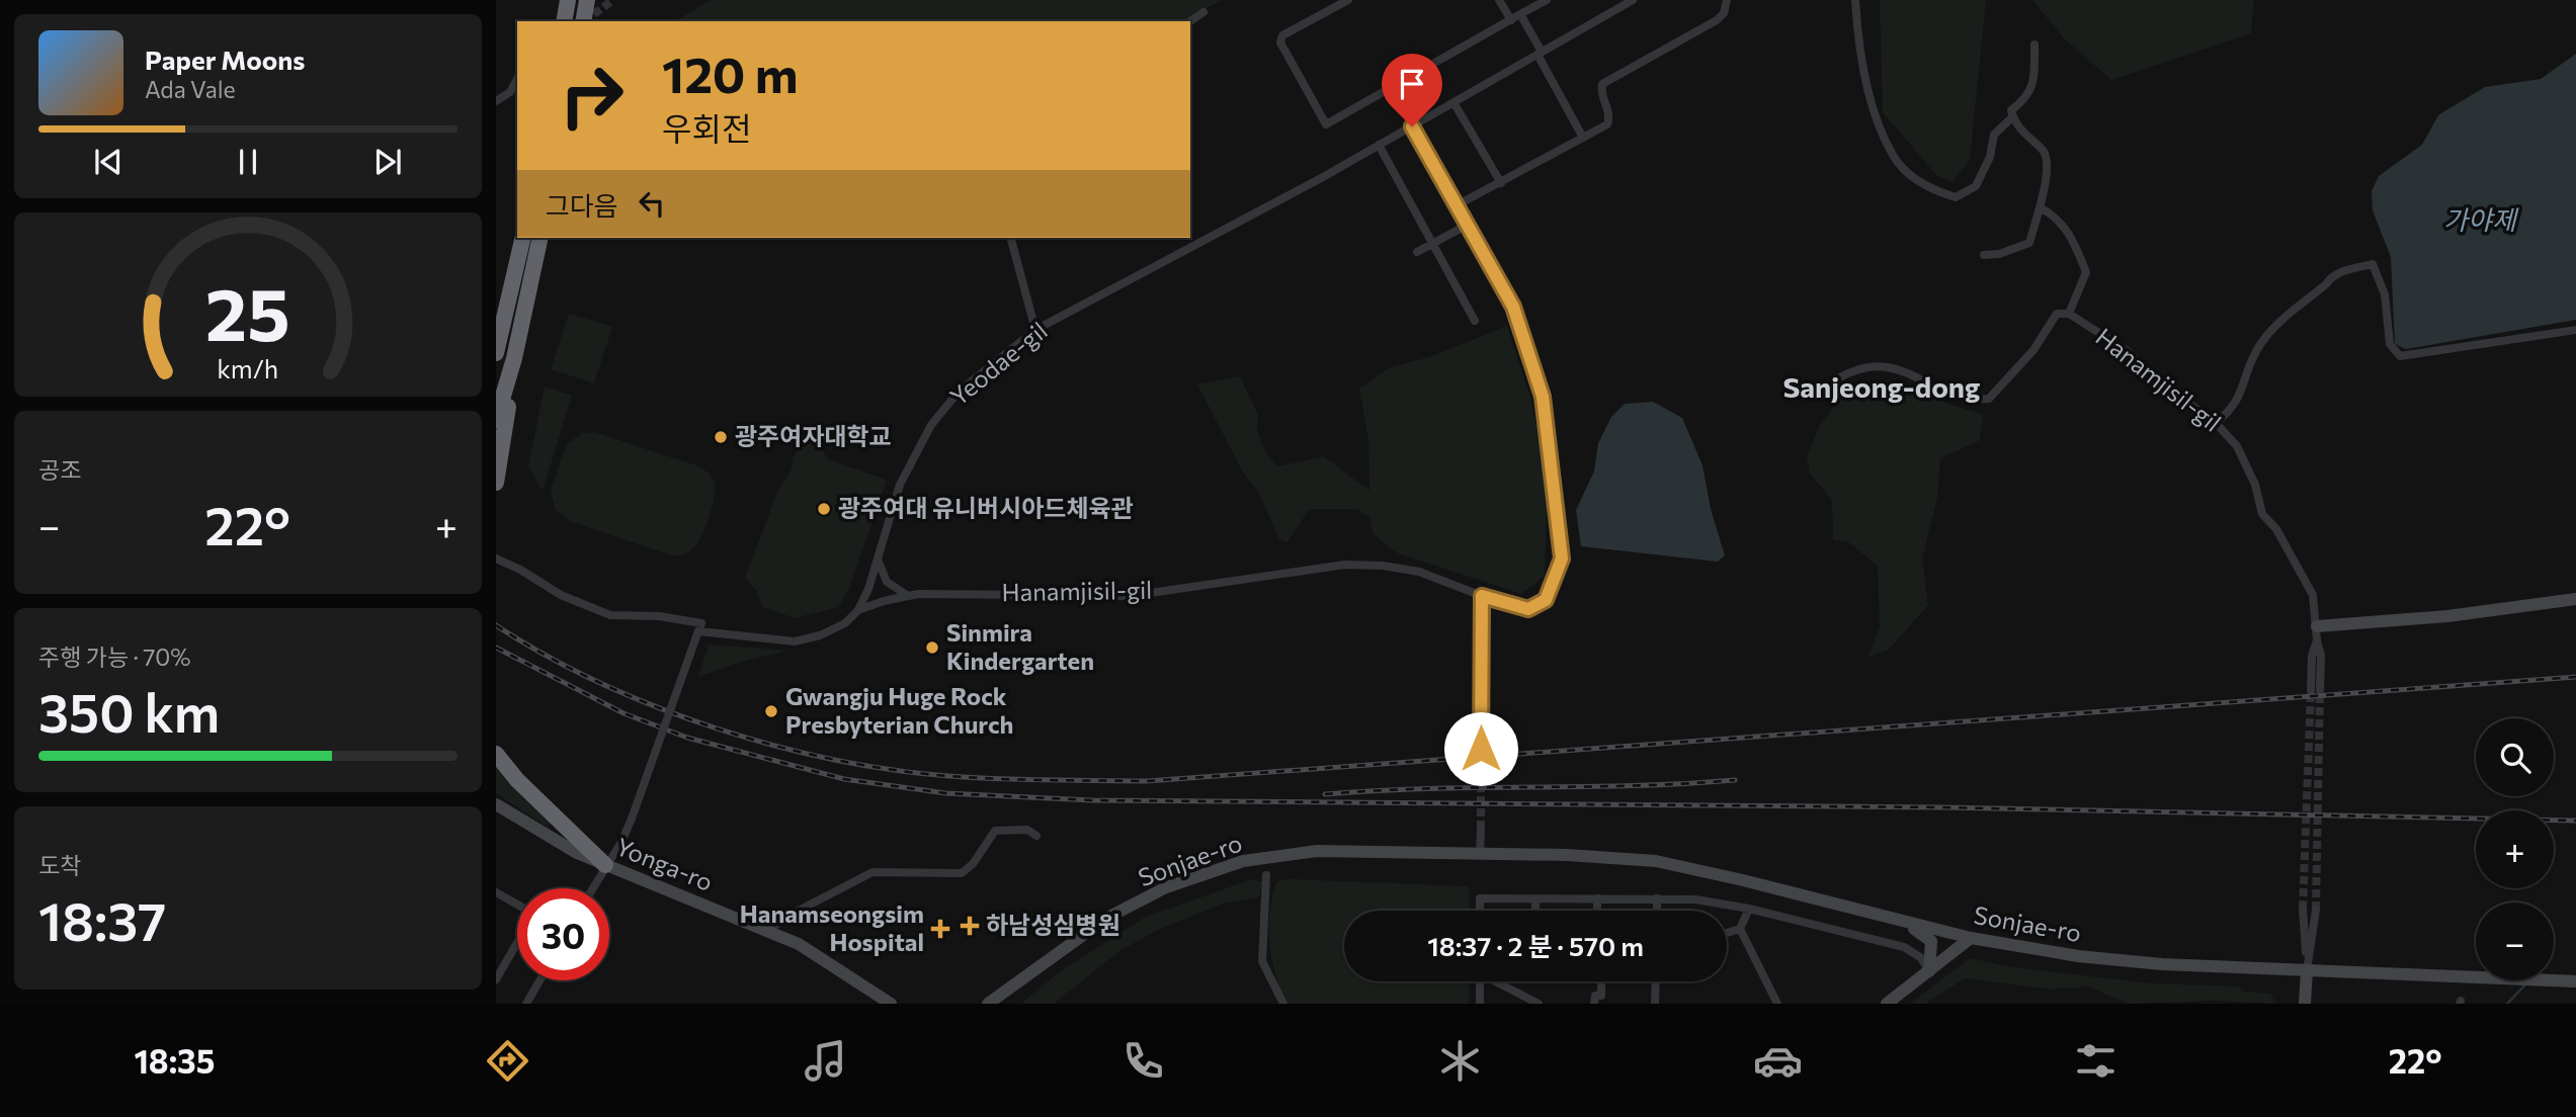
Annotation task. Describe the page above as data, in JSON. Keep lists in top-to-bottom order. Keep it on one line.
{"streets":{"main road":["Sonjae-ro","Yonga-ro"],"street":["Yeodae-gil","Hanamjisil-gil"]},"crossings":[["Yeodae-gil","Hanamjisil-gil"]],"districts":["Sanjeong-dong"],"water":["가야제"],"places":{"other":["광주여자대학교","광주여대 유니버시아드체육관","Sinmira Kindergarten","Gwangju Huge Rock Presbyterian Church"],"health":["하남성심병원","Hanamseongsim Hospital"]},"page":{"turn":["120 m","우회전"],"song":["Paper Moons","Ada Vale"],"then":"그다음","tile":["공조",["주행 가능 · 70%","350 km"],["도착","18:37"]],"heat":["−","22°","+"],"map_buttons":["+","−"],"limit":"30","trip":"18:37 · 2 분 · 570 m","tabs":["18:35","22°"],"gauge":["25","km/h"]}}
